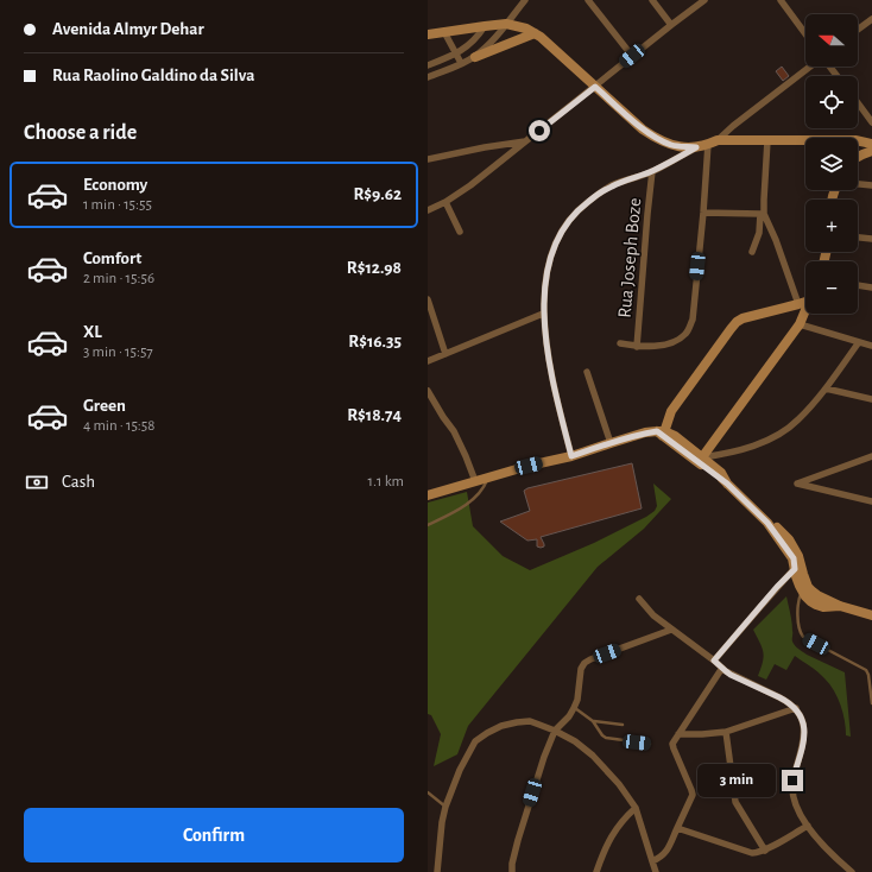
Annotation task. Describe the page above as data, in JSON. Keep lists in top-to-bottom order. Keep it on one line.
{"streets":{"street":["Rua Joseph Boze"]},"north":"left","page":{"banner":["Avenida Almyr Dehar","Rua Raolino Galdino da Silva"],"map_buttons":["+","−"],"heading":"Choose a ride","list":[{"name":"Economy","note":"1 min · 15:55","value":"R$9.62"},{"name":"Comfort","note":"2 min · 15:56","value":"R$12.98"},{"name":"XL","note":"3 min · 15:57","value":"R$16.35"},{"name":"Green","note":"4 min · 15:58","value":"R$18.74"}],"pay":["Cash","1.1 km"],"bubble":"3 min","buttons":"Confirm"}}
